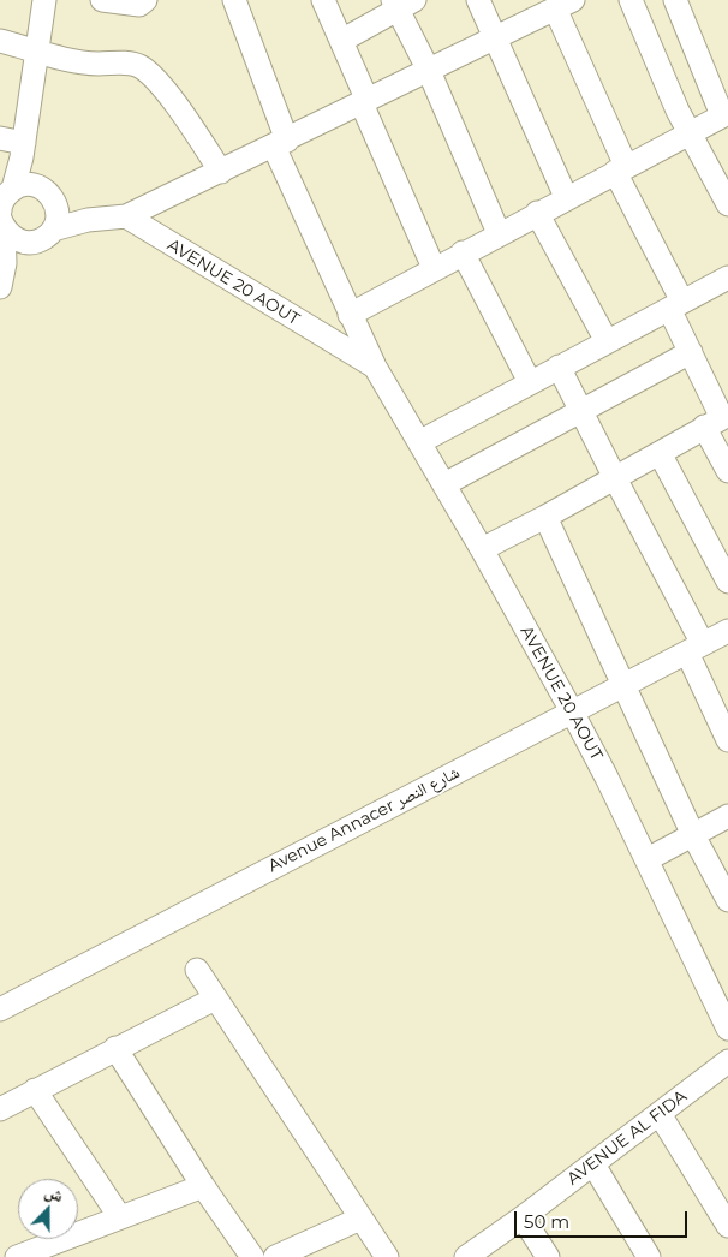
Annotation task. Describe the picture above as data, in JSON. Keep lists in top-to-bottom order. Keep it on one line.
{"streets":{"street":["AVENUE 20 AOUT","Avenue Annacer شارع النصر","AVENUE AL FIDA"]},"crossings":[["AVENUE 20 AOUT","Avenue Annacer شارع النصر"]],"scale_bar":"50 m","north":"top"}
